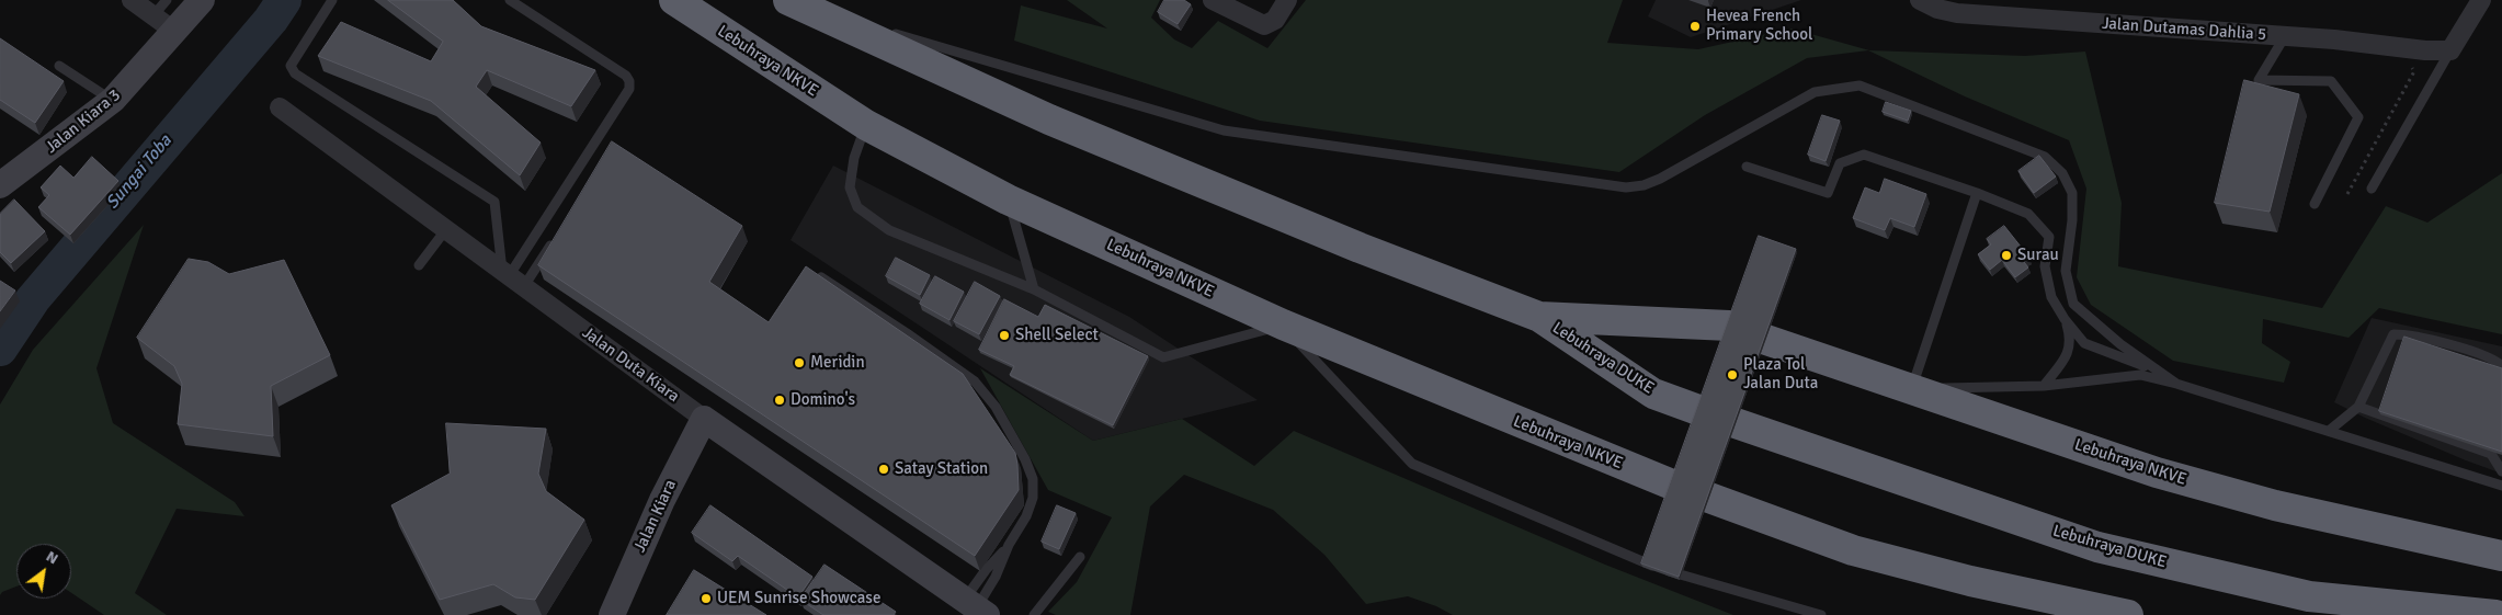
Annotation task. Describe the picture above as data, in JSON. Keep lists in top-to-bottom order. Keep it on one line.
{"streets":{"highway":["Lebuhraya NKVE","Lebuhraya DUKE"],"main road":["Jalan Kiara 3","Jalan Duta Kiara","Jalan Kiara"],"street":["Jalan Dutamas Dahlia 5"]},"crossings":[["Jalan Duta Kiara","Jalan Kiara"]],"water":["Sungai Toba"],"places":["Hevea French Primary School","Surau","Shell Select","Meridin","Plaza Tol Jalan Duta","Domino's","Satay Station","UEM Sunrise Showcase"],"north":"top right"}
